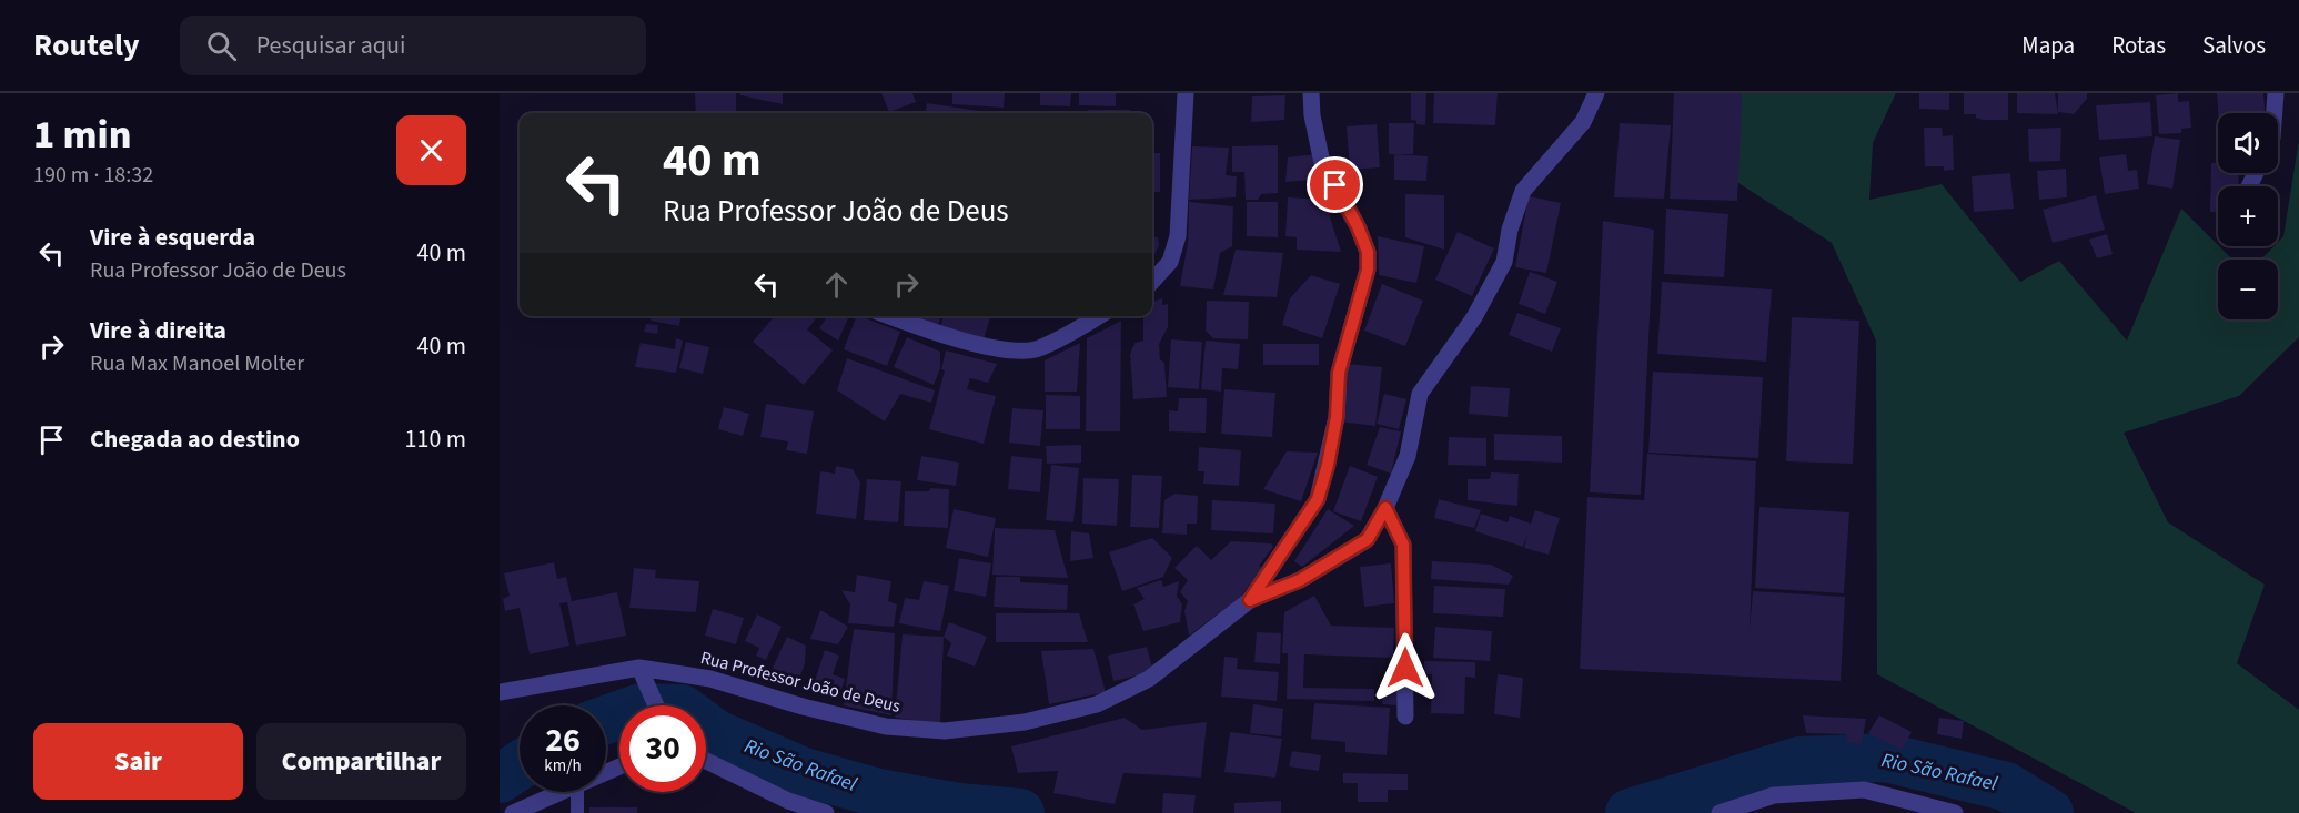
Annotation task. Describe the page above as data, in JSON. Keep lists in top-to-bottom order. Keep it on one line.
{"streets":{"street":["Rua Professor João de Deus"]},"water":["Rio São Rafael"],"page":{"header":"Routely","search":"Pesquisar aqui","nav":["Mapa","Rotas","Salvos"],"heading":["1 min","190 m · 18:32"],"map_buttons":["+","−"],"turn":["40 m","Rua Professor João de Deus"],"list":[{"name":"Vire à esquerda","note":"Rua Professor João de Deus","value":"40 m"},{"name":"Vire à direita","note":"Rua Max Manoel Molter","value":"40 m"},{"name":"Chegada ao destino","value":"110 m"}],"speed":"26 km/h","limit":"30","buttons":["Sair","Compartilhar"]}}
